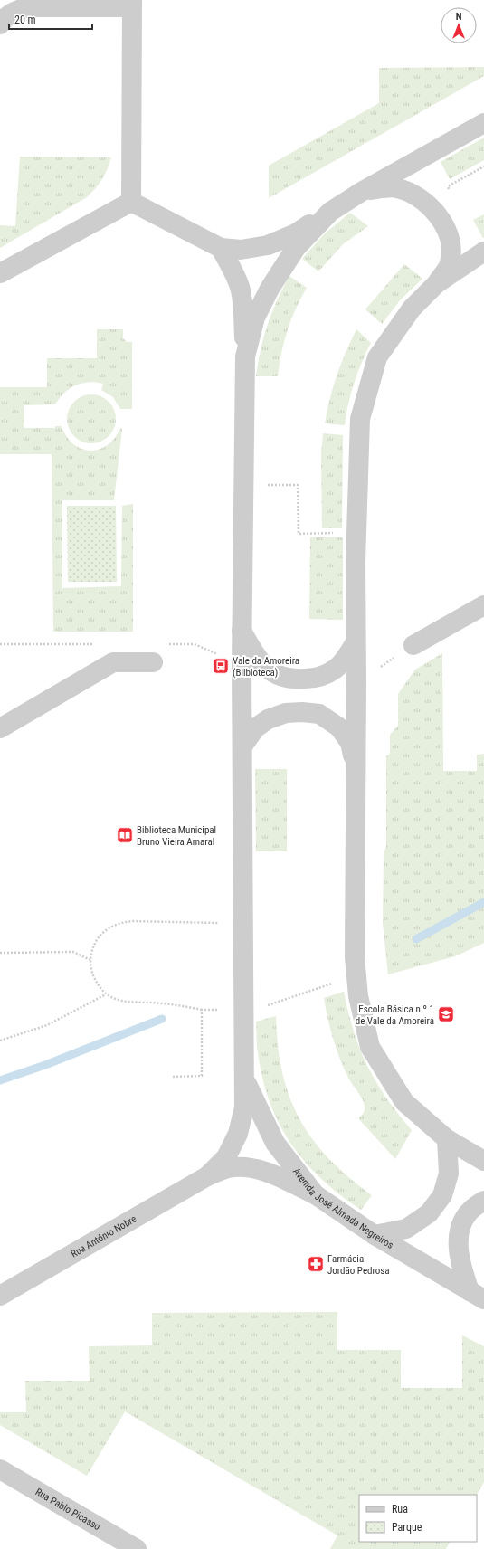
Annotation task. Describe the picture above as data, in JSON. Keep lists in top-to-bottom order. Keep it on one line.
{"streets":{"street":["Avenida José Almada Negreiros","Rua António Nobre","Rua Pablo Picasso"]},"places":{"bus stop":["Vale da Amoreira (Bilbioteca)"],"library":["Biblioteca Municipal Bruno Vieira Amaral"],"school or university":["Escola Básica n.º 1 de Vale da Amoreira"],"pharmacy":["Farmácia Jordão Pedrosa"]},"legend":["Rua","Parque"],"scale_bar":"20 m","north":"top"}
